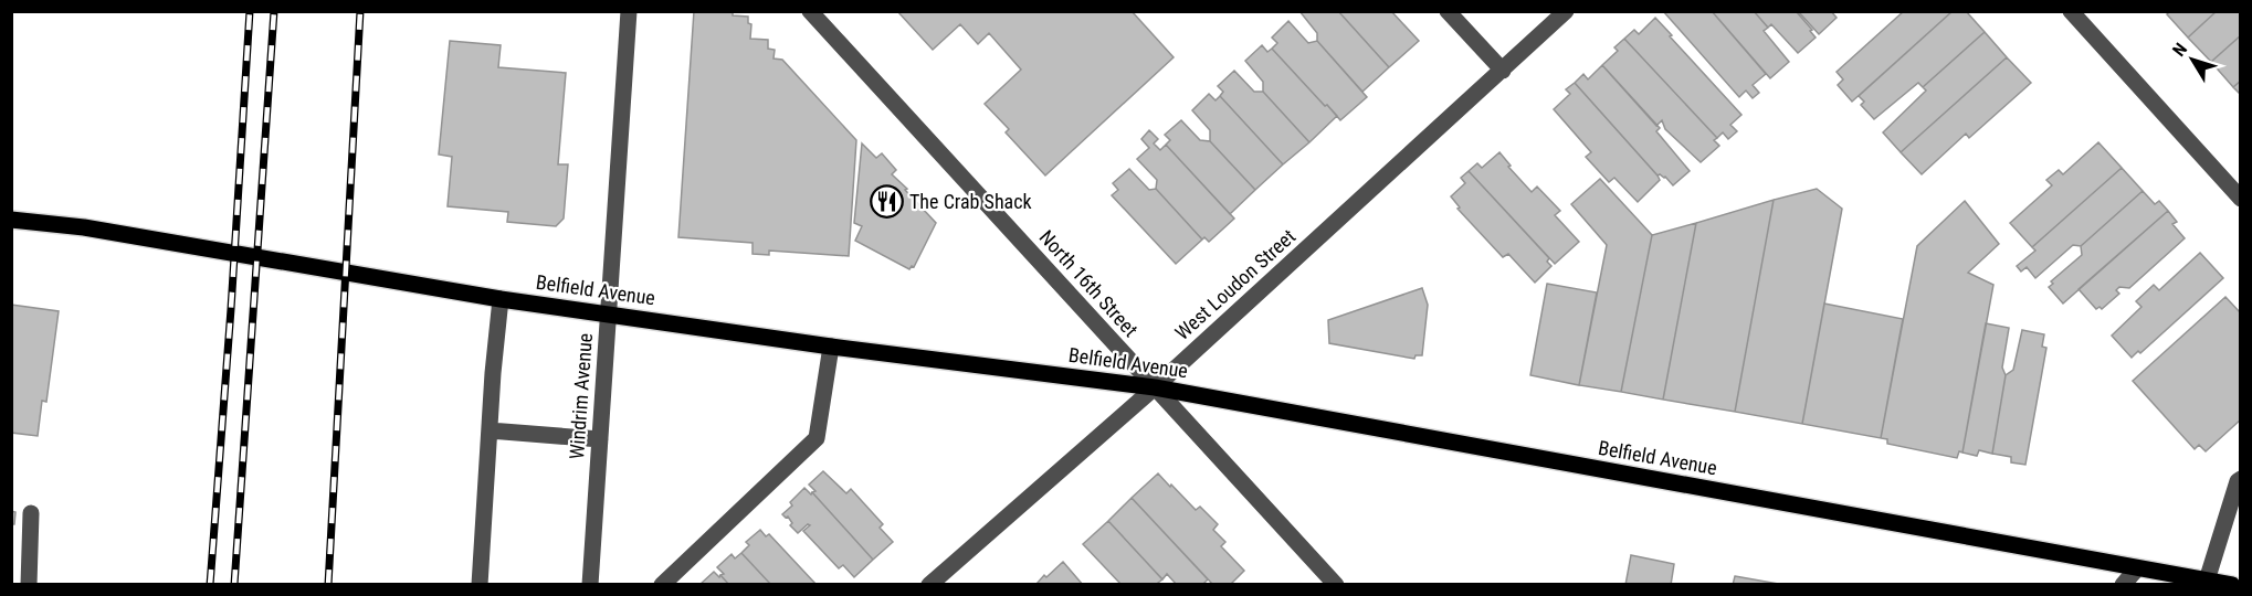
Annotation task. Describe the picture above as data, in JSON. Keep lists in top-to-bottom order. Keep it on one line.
{"streets":{"main road":["Belfield Avenue"],"street":["North 16th Street","West Loudon Street","Windrim Avenue"]},"crossings":[["North 16th Street","West Loudon Street"],["North 16th Street","Belfield Avenue"],["West Loudon Street","Belfield Avenue"],["Belfield Avenue","Windrim Avenue"]],"places":{"restaurant":["The Crab Shack"]},"north":"top left"}
